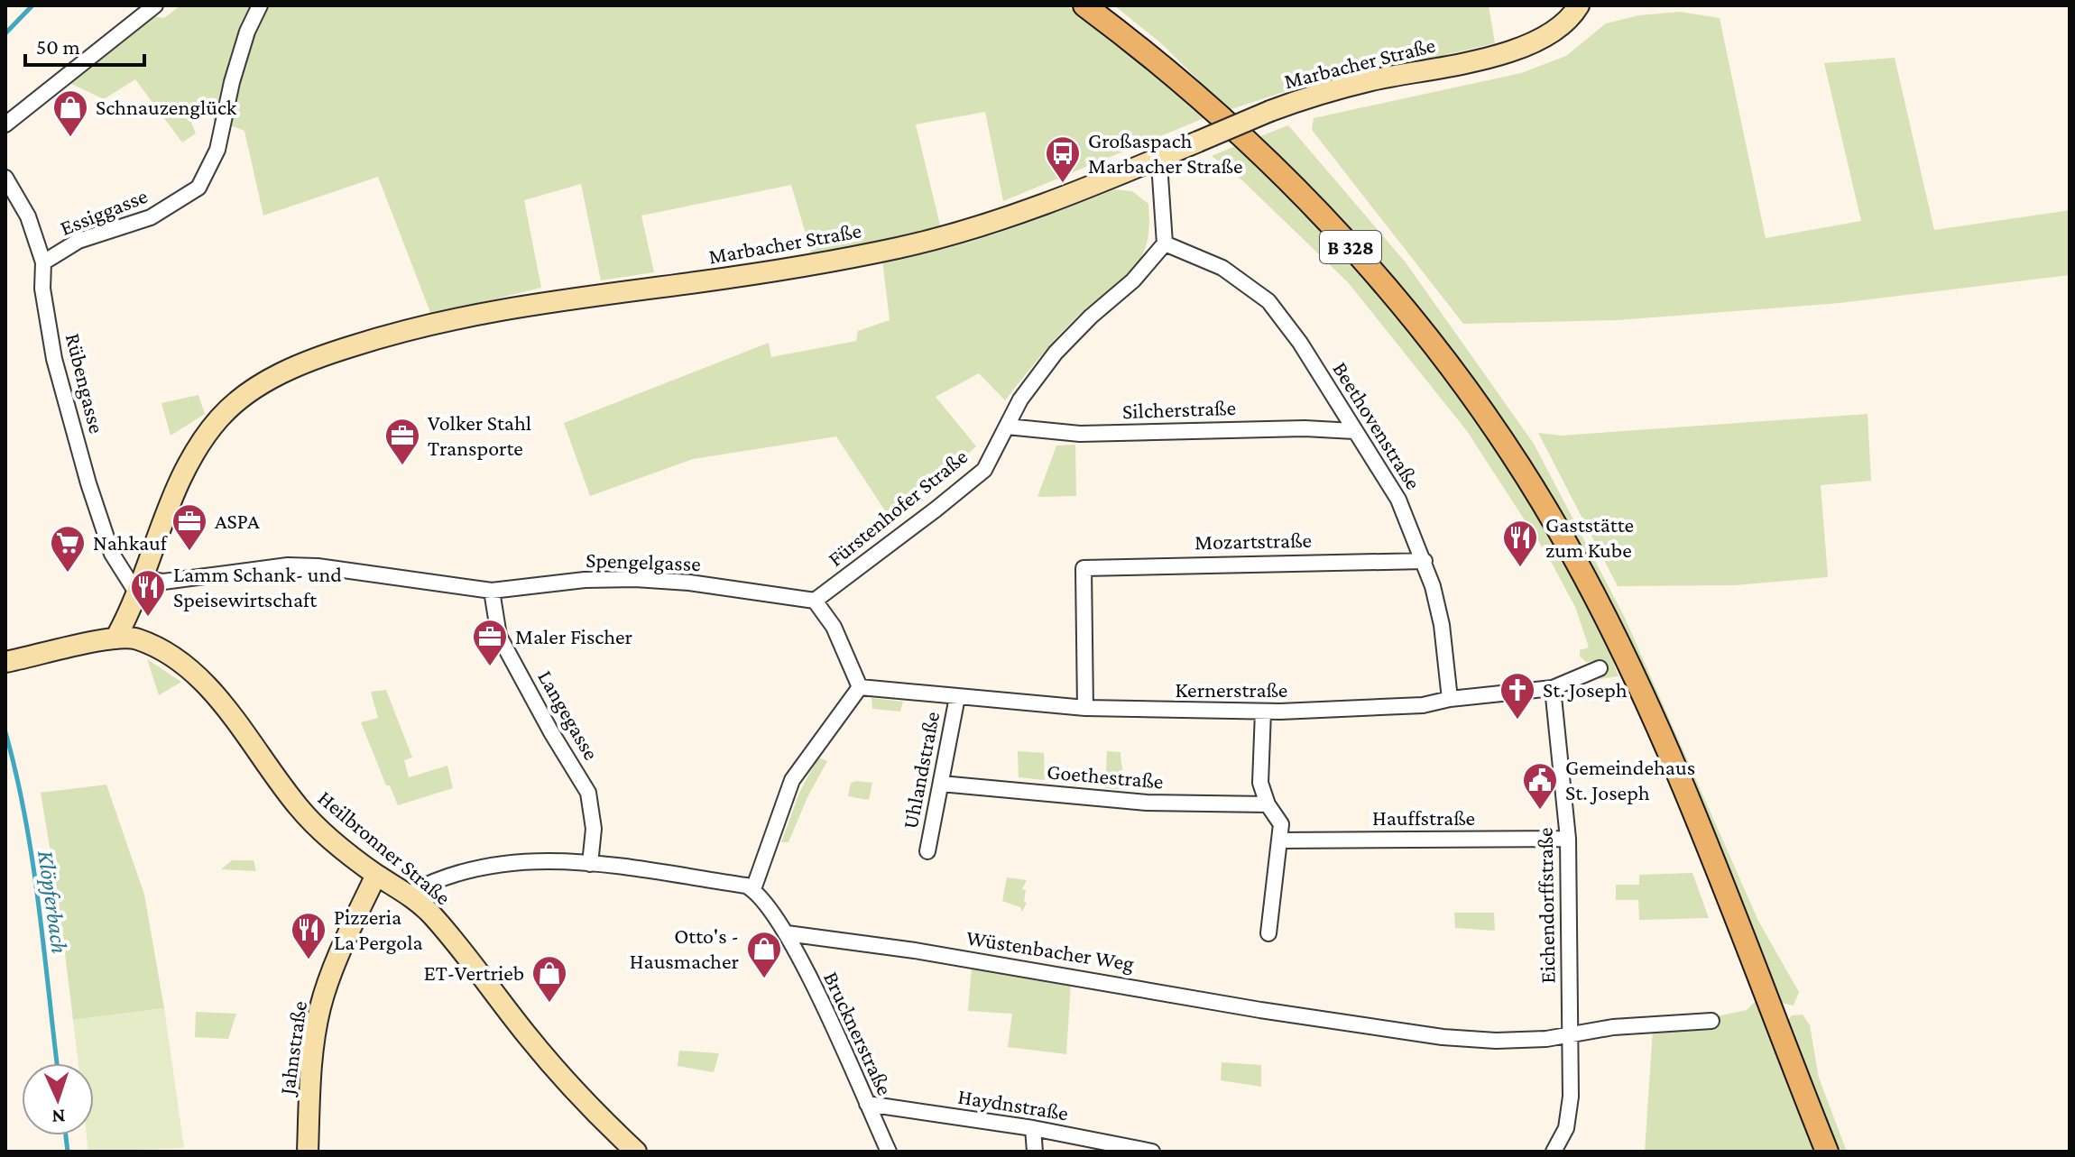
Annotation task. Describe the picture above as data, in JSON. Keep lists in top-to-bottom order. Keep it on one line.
{"streets":{"main road":["B 328"],"street":["Marbacher Straße","Essiggasse","Rübengasse","Silcherstraße","Beethovenstraße","Fürstenhofer Straße","Mozartstraße","Spengelgasse","Kernerstraße","Langegasse","Uhlandstraße","Goethestraße","Hauffstraße","Heilbronner Straße","Eichendorffstraße","Wüstenbacher Weg","Brucknerstraße","Jahnstraße","Haydnstraße"]},"crossings":[["Marbacher Straße","Rübengasse"],["Marbacher Straße","Spengelgasse"],["Marbacher Straße","Heilbronner Straße"],["Essiggasse","Rübengasse"],["Rübengasse","Spengelgasse"],["Silcherstraße","Beethovenstraße"],["Silcherstraße","Fürstenhofer Straße"],["Beethovenstraße","Fürstenhofer Straße"],["Beethovenstraße","Mozartstraße"],["Beethovenstraße","Kernerstraße"],["Fürstenhofer Straße","Spengelgasse"],["Mozartstraße","Kernerstraße"],["Spengelgasse","Langegasse"],["Kernerstraße","Uhlandstraße"],["Kernerstraße","Eichendorffstraße"],["Uhlandstraße","Goethestraße"],["Hauffstraße","Eichendorffstraße"],["Heilbronner Straße","Jahnstraße"],["Eichendorffstraße","Wüstenbacher Weg"],["Wüstenbacher Weg","Brucknerstraße"],["Brucknerstraße","Haydnstraße"]],"water":["Klöpferbach"],"places":{"shop":["Schnauzenglück","Otto's - Hausmacher","ET-Vertrieb"],"bus stop":["Großaspach Marbacher Straße"],"office":["Volker Stahl Transporte","ASPA","Maler Fischer"],"restaurant":["Gaststätte zum Kube","Lamm Schank- und Speisewirtschaft","Pizzeria La Pergola"],"supermarket":["Nahkauf"],"church":["St. Joseph"],"public building":["Gemeindehaus St. Joseph"]},"scale_bar":"50 m","north":"bottom"}
